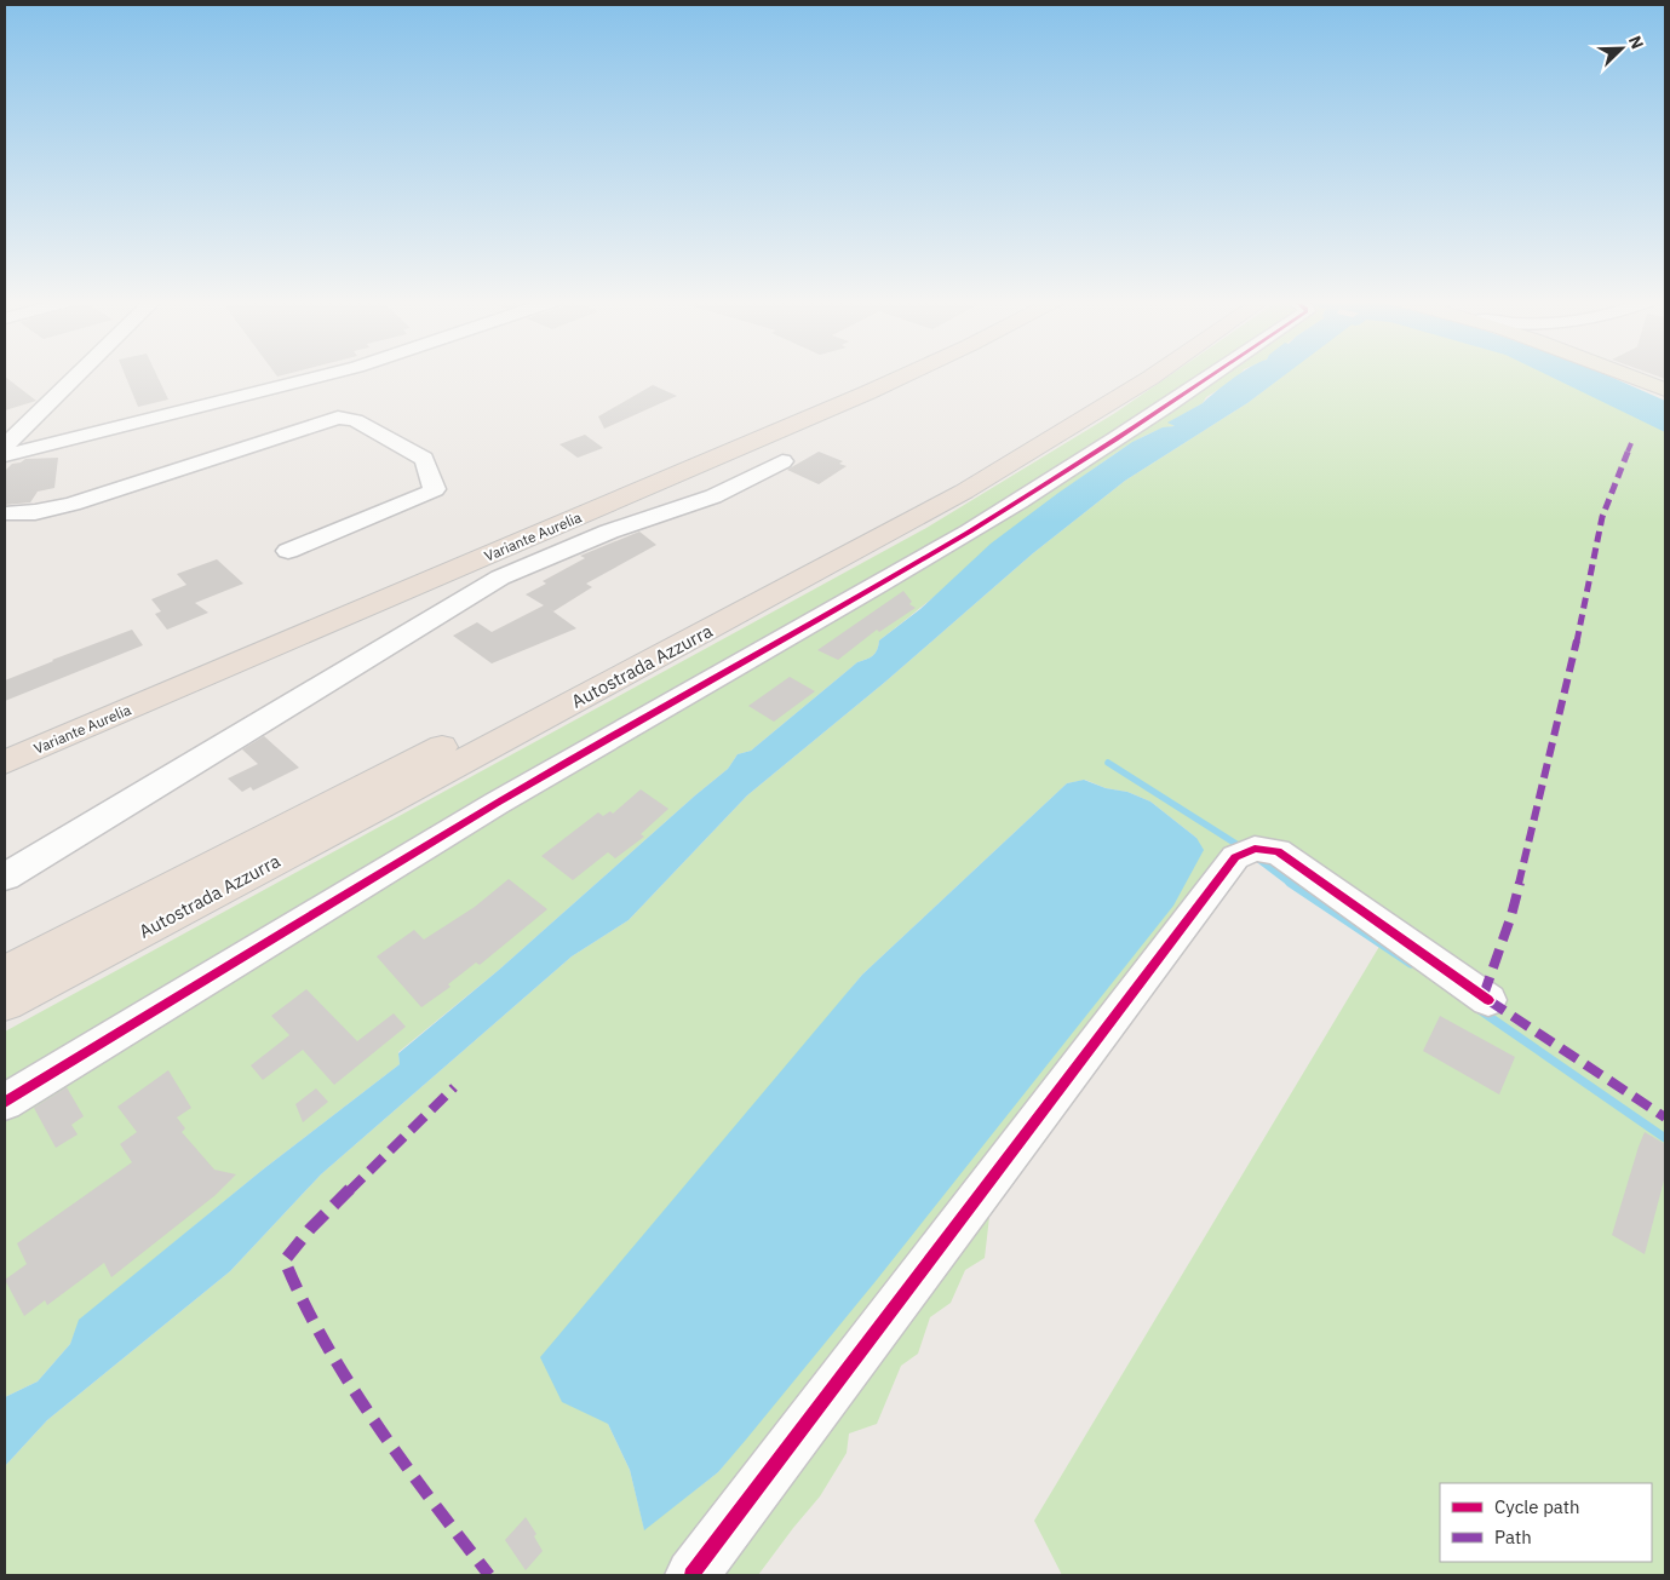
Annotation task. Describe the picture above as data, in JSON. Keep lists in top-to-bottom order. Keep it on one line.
{"streets":{"highway":["Variante Aurelia","Autostrada Azzurra"]},"legend":["Cycle path","Path"],"north":"top right"}
